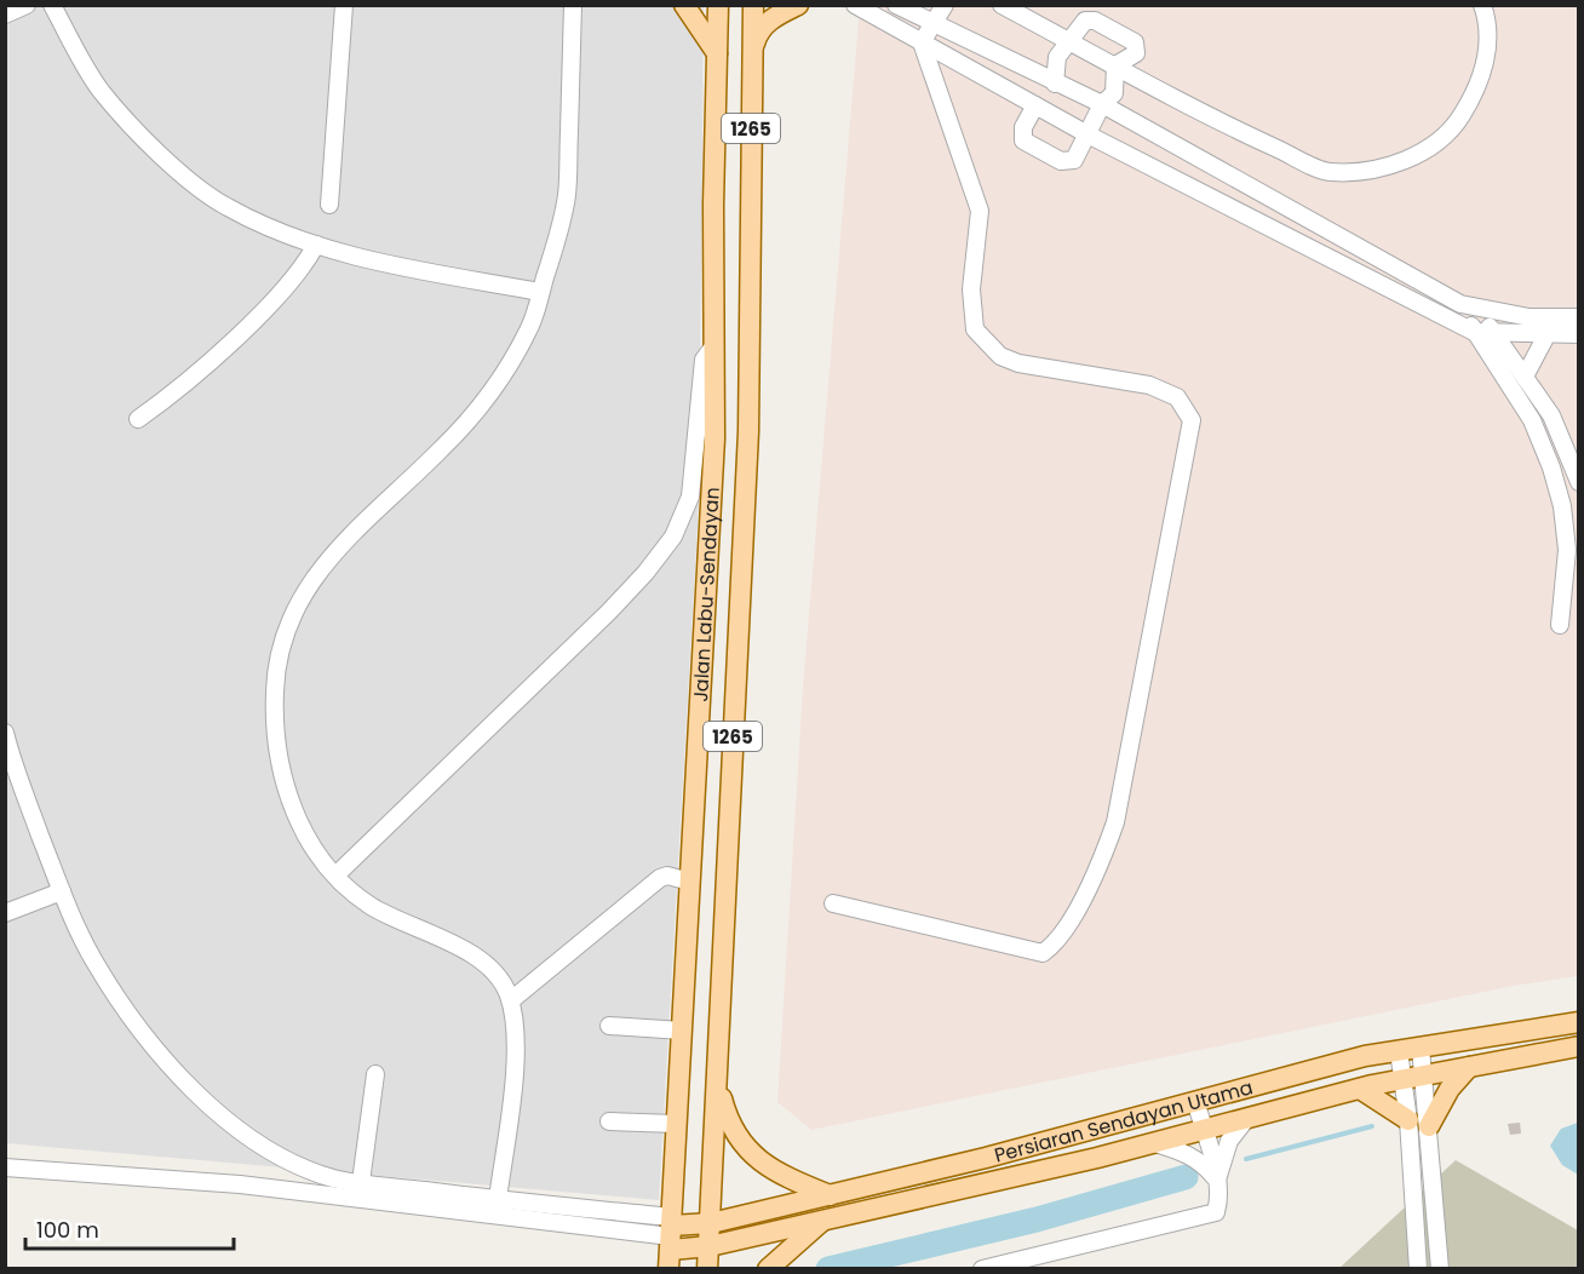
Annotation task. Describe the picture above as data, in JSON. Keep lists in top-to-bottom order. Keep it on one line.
{"streets":{"main road":["1265","Jalan Labu-Sendayan","Persiaran Sendayan Utama"]},"crossings":[["Jalan Labu-Sendayan","Persiaran Sendayan Utama"]],"scale_bar":"100 m"}
